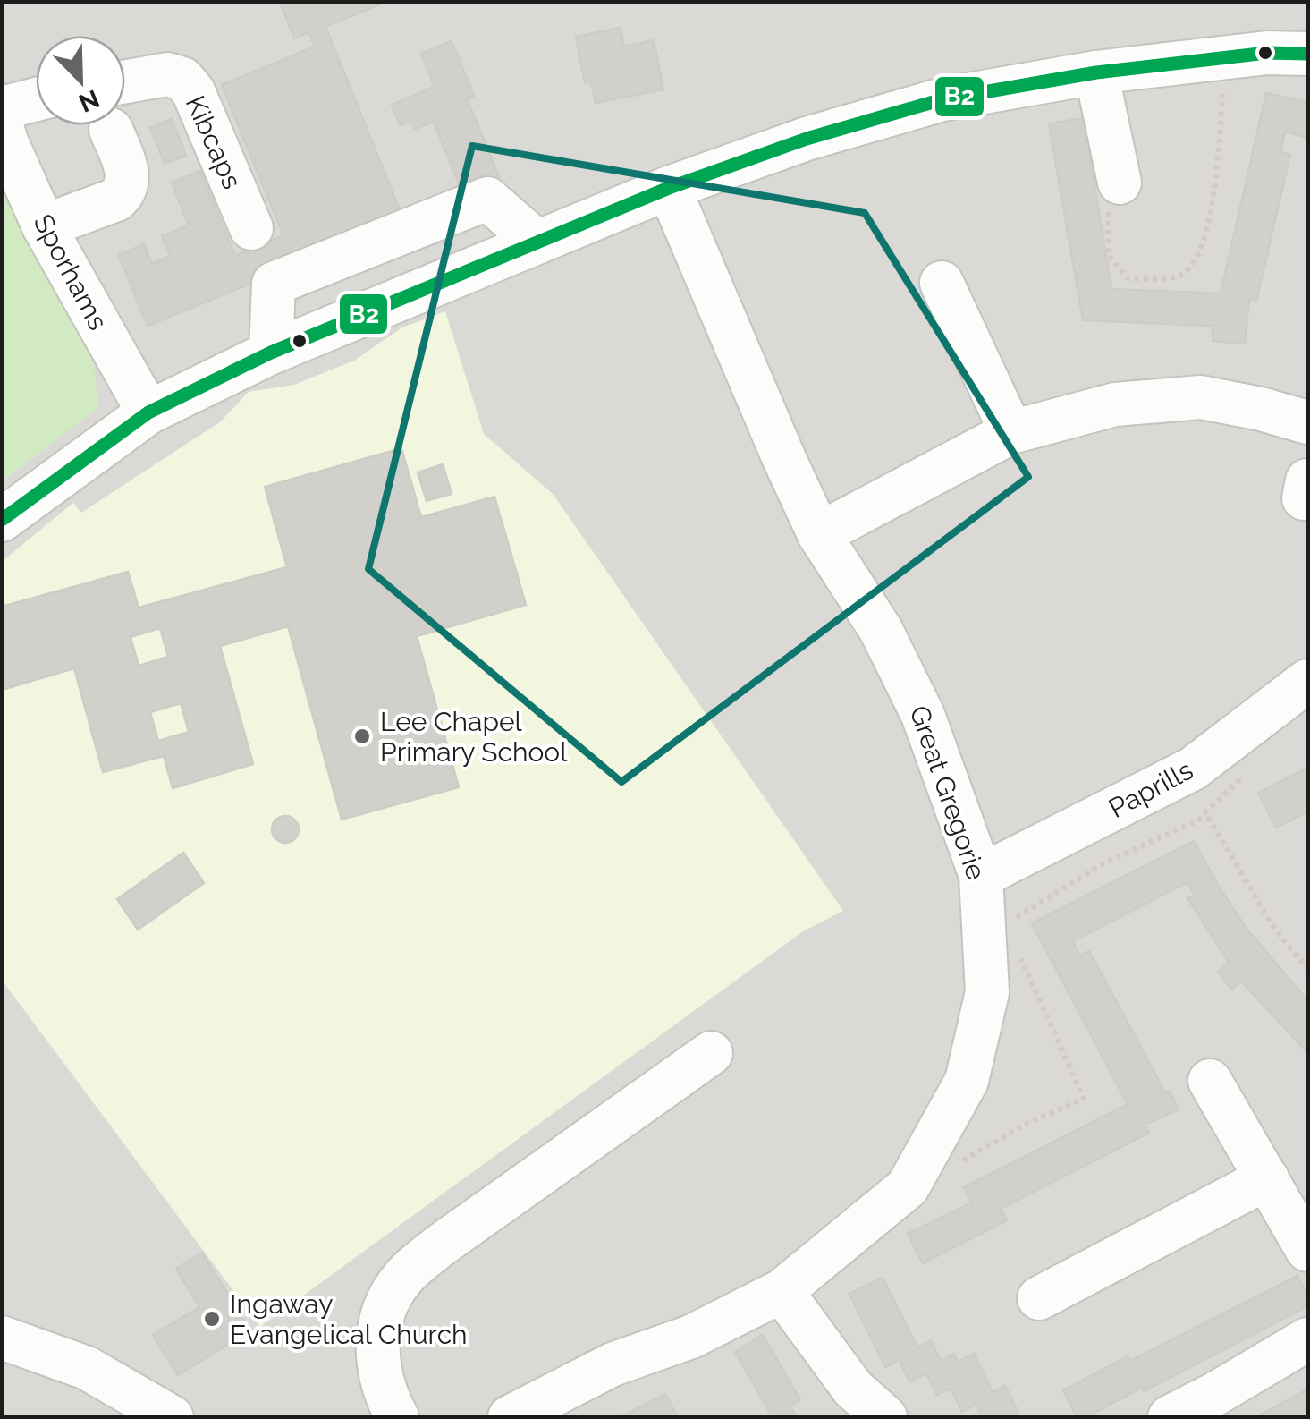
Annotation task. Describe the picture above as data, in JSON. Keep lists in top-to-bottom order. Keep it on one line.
{"streets":{"street":["Kibcaps","Sporhams","Paprills","Great Gregorie"]},"crossings":[["Paprills","Great Gregorie"]],"places":["Lee Chapel Primary School","Ingaway Evangelical Church"],"lines":["transit line B2"],"north":"bottom right"}
